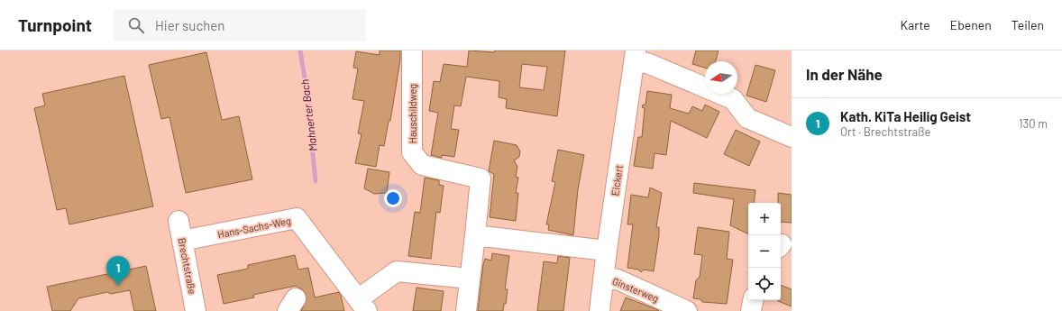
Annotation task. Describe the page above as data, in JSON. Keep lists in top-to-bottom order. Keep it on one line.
{"streets":{"street":["Hauschildweg","Eickert","Hans-Sachs-Weg","Brechtstraße","Ginsterweg"]},"crossings":[["Eickert","Ginsterweg"],["Hans-Sachs-Weg","Brechtstraße"]],"water":["Mahnerter Bach"],"north":"left","page":{"header":"Turnpoint","search":"Hier suchen","nav":["Karte","Ebenen","Teilen"],"heading":"In der Nähe","list":[{"mark":"1","name":"Kath. KiTa Heilig Geist","note":"Ort · Brechtstraße","value":"130 m"}],"map_buttons":["+","−"],"pins":"1"}}
